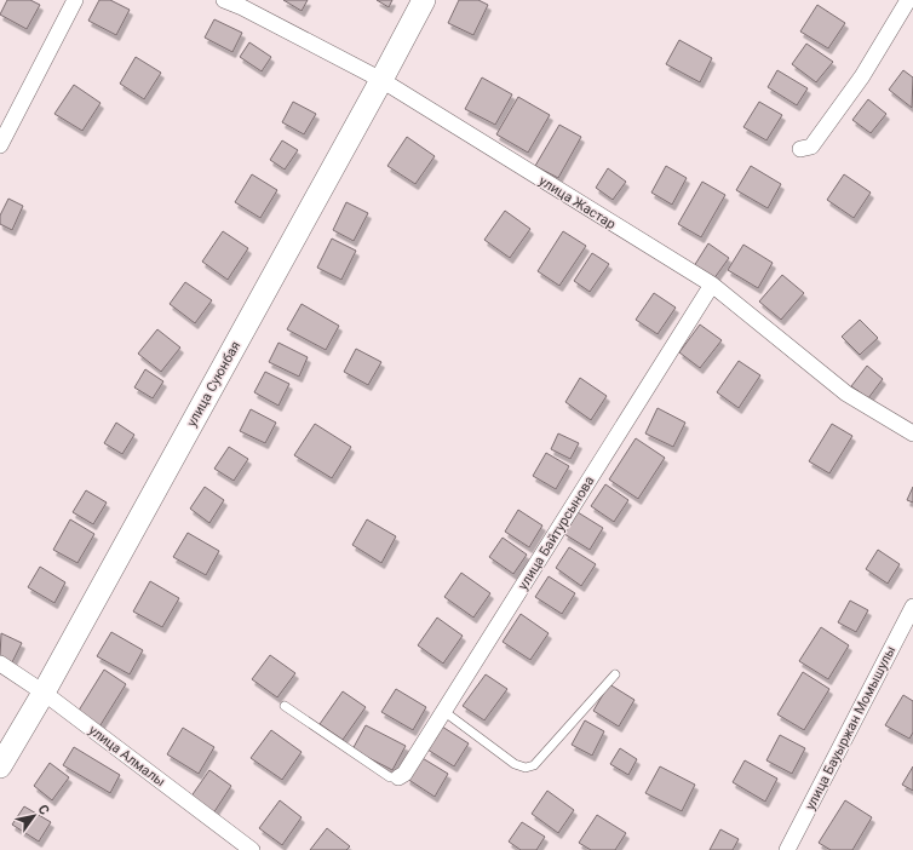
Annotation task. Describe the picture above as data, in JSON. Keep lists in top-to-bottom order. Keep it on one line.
{"streets":{"main road":["улица Суюнбая"],"street":["улица Жастар","улица Байтурсынова","улица Бауыржан Момышулы","улица Алмалы"]},"crossings":[["улица Жастар","улица Суюнбая"],["улица Жастар","улица Байтурсынова"],["улица Суюнбая","улица Алмалы"]],"north":"top right"}
